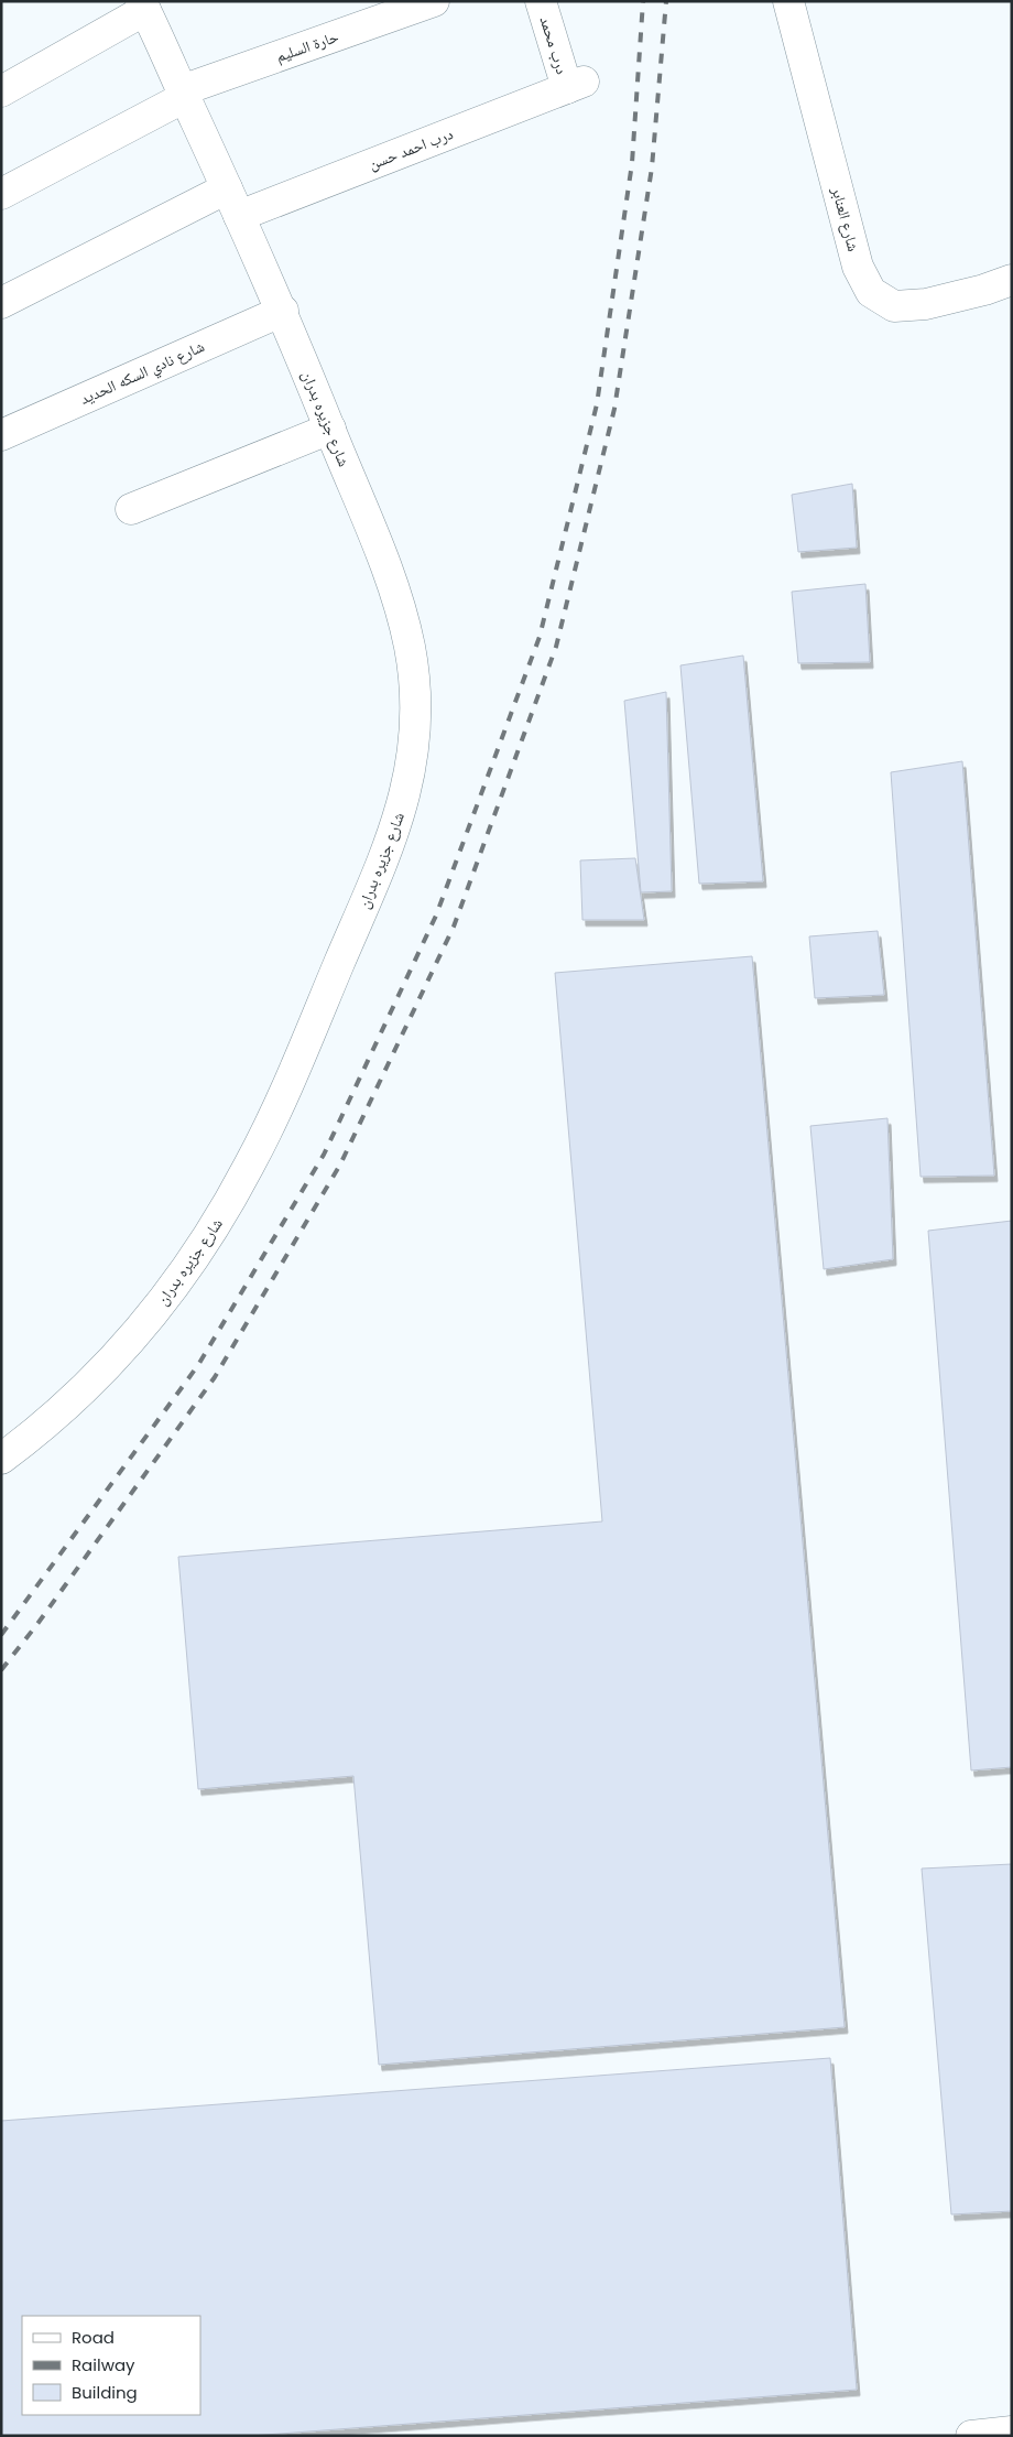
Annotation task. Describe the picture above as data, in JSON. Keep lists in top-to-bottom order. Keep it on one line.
{"streets":{"street":["درب محمد","حارة السليم","درب احمد حسن","شارع العنابر","شارع نادي السكه الحديد","شارع جزيره بدران"]},"crossings":[["درب محمد","درب احمد حسن"],["حارة السليم","شارع جزيره بدران"],["درب احمد حسن","شارع جزيره بدران"],["شارع نادي السكه الحديد","شارع جزيره بدران"]],"legend":["Road","Railway","Building"]}
